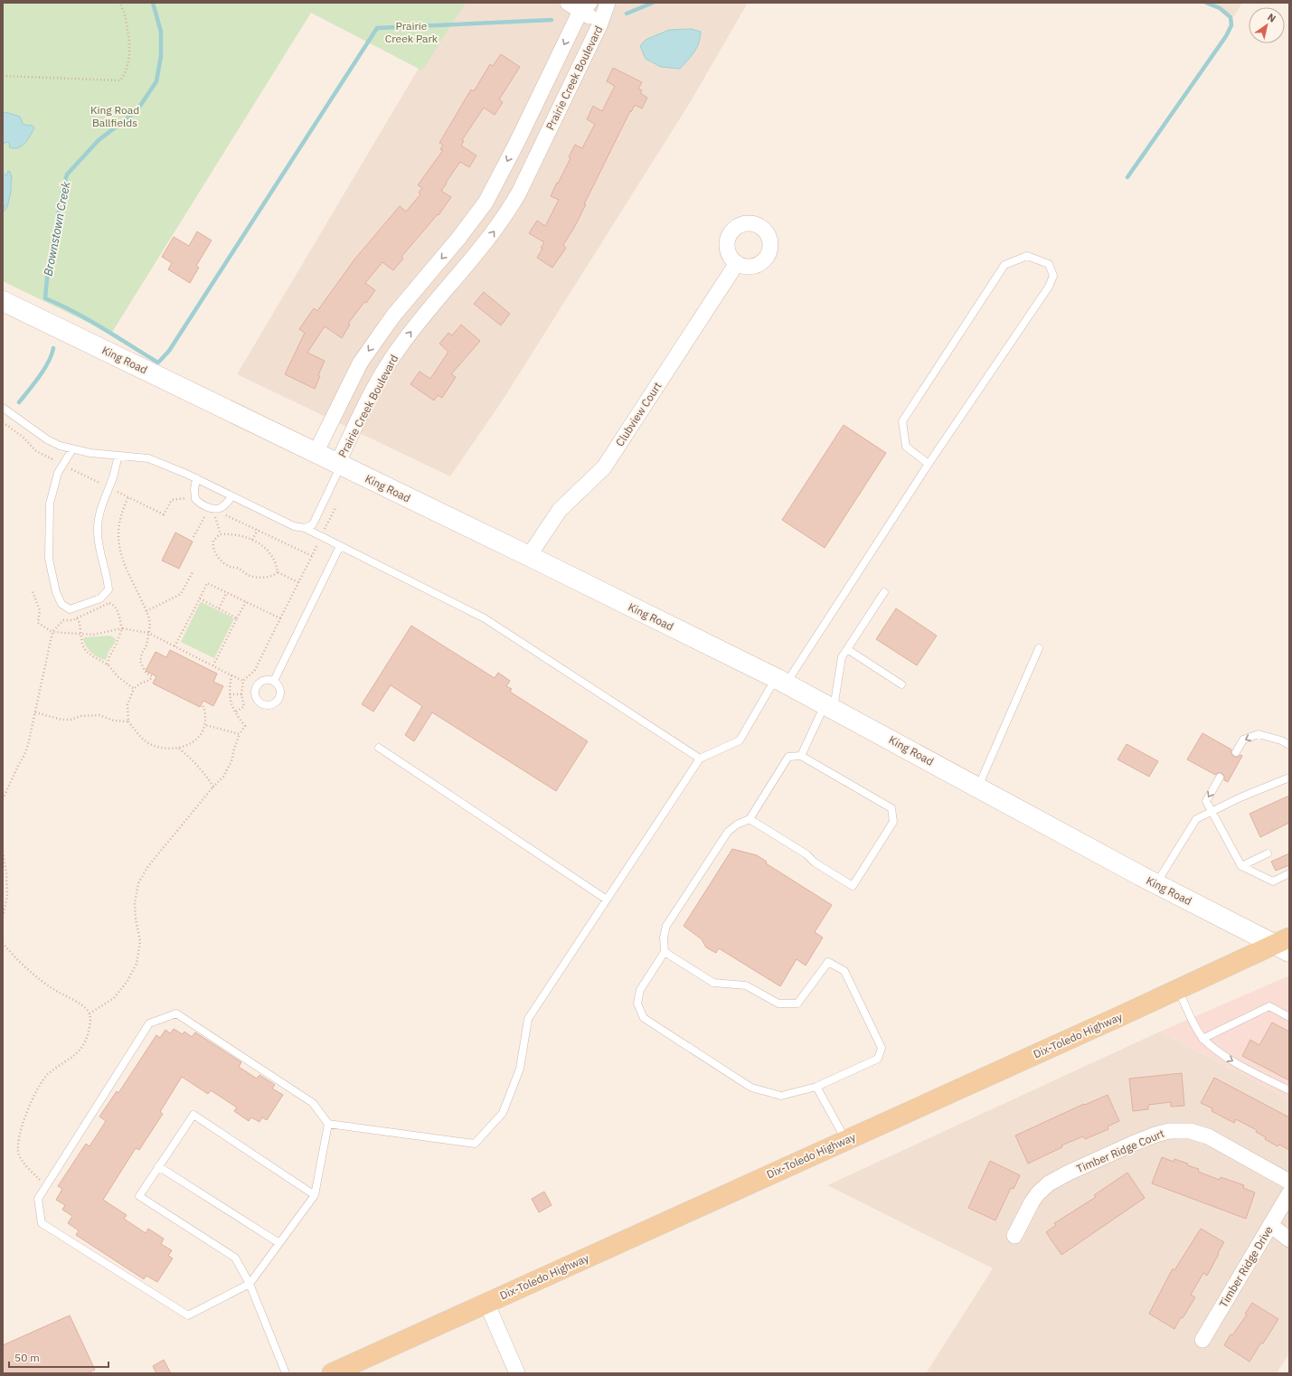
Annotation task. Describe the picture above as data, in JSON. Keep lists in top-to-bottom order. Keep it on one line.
{"streets":{"main road":["King Road","Dix-Toledo Highway"],"street":["Prairie Creek Boulevard","Clubview Court","Timber Ridge Court","Timber Ridge Drive"]},"crossings":[["Prairie Creek Boulevard","King Road"],["King Road","Clubview Court"],["King Road","Dix-Toledo Highway"]],"water":["Brownstown Creek"],"parks":["Prairie Creek Park","King Road Ballfields"],"scale_bar":"50 m","north":"top right"}
